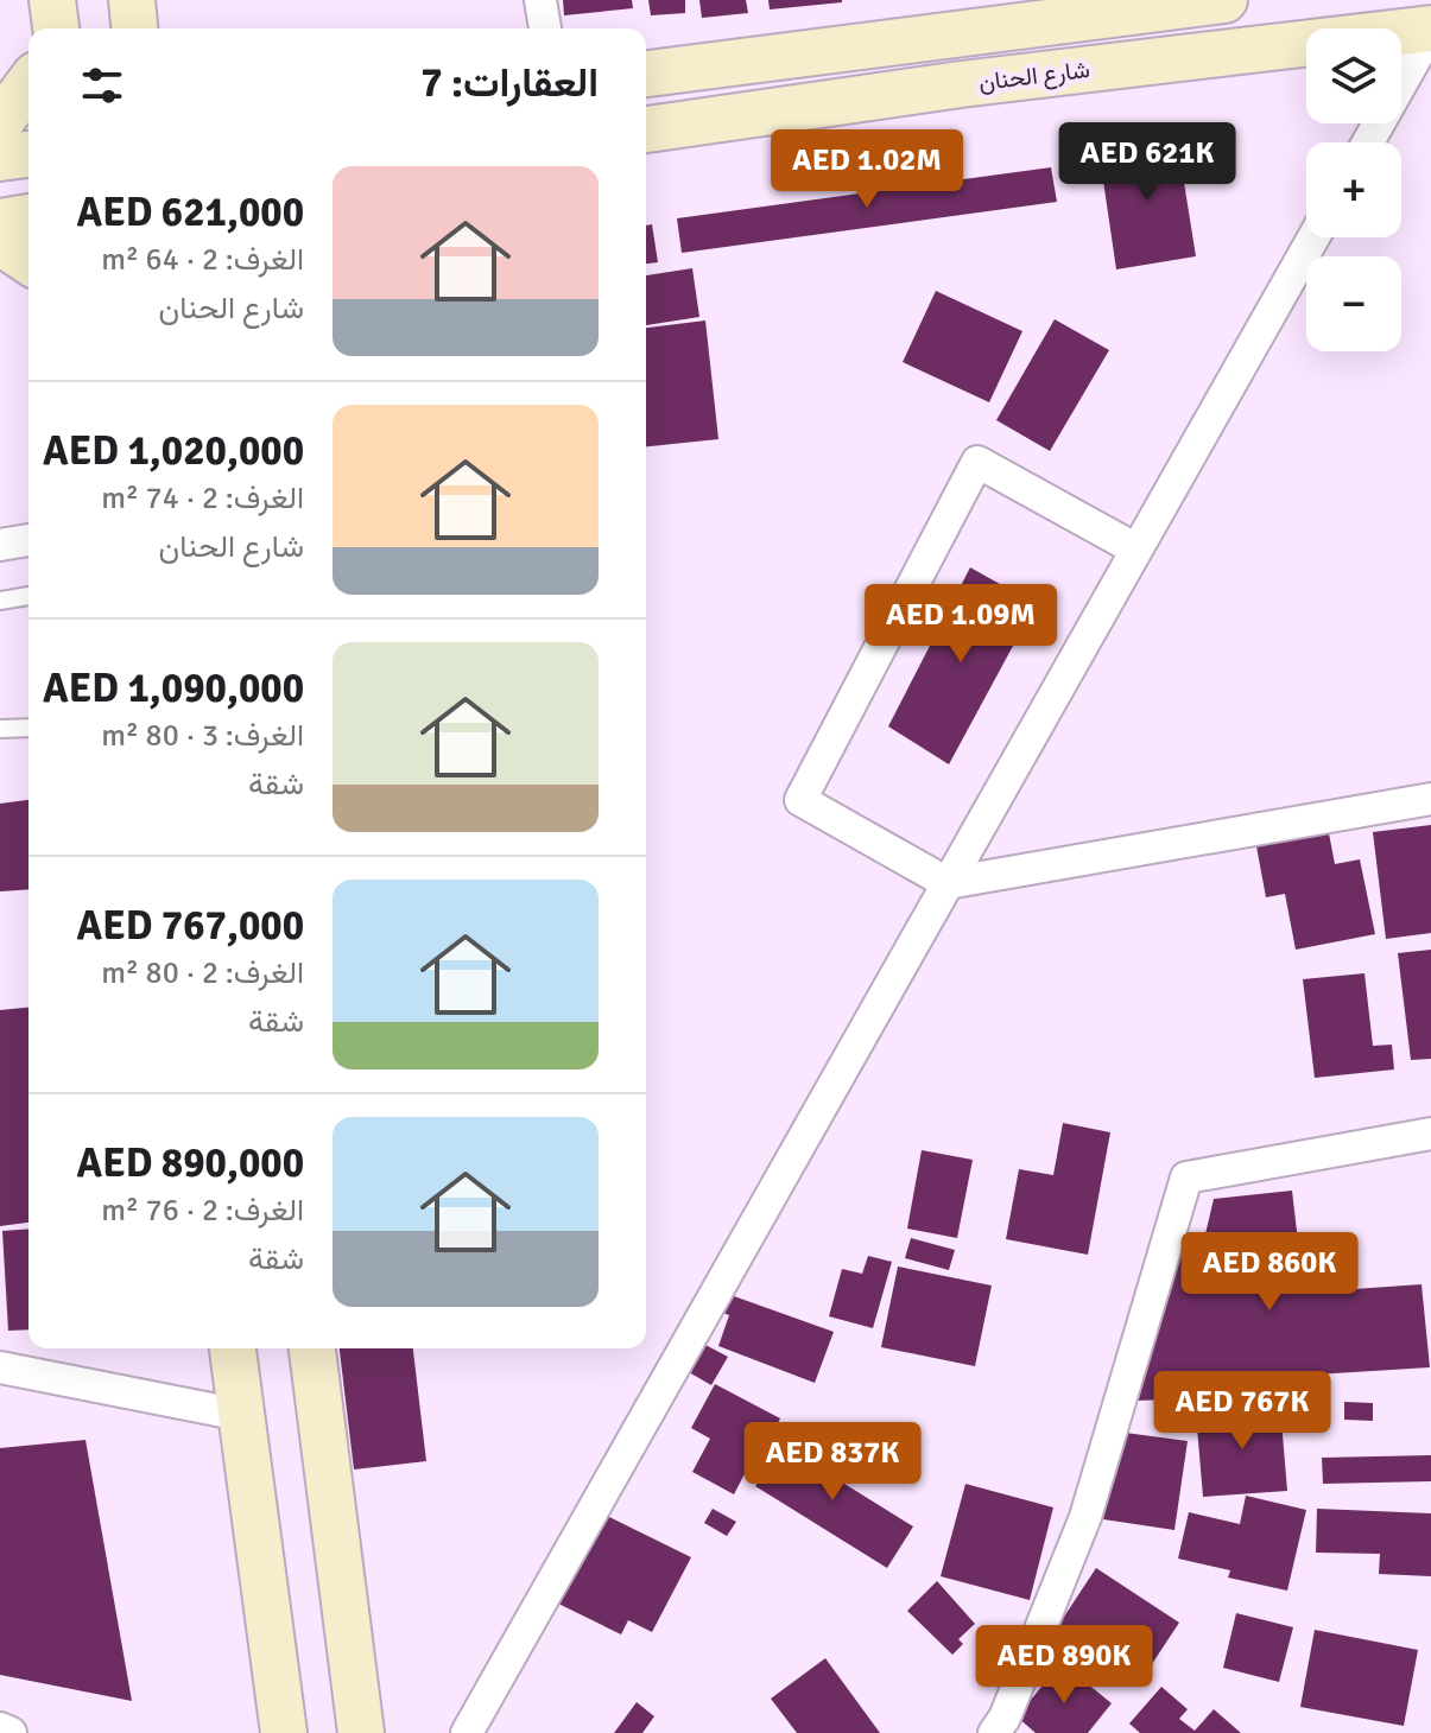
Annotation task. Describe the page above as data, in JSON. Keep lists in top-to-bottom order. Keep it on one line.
{"streets":{"main road":["شارع الحنان"]},"page":{"map_buttons":["+","−"],"heading":"العقارات: 7","price":["AED 621K","AED 1.02M","AED 1.09M","AED 860K","AED 767K","AED 837K","AED 890K"],"list":[{"name":"AED 621,000","note":"الغرف: 2 · 64 m² · شارع الحنان"},{"name":"AED 1,020,000","note":"الغرف: 2 · 74 m² · شارع الحنان"},{"name":"AED 1,090,000","note":"الغرف: 3 · 80 m² · شقة"},{"name":"AED 767,000","note":"الغرف: 2 · 80 m² · شقة"},{"name":"AED 890,000","note":"الغرف: 2 · 76 m² · شقة"}]}}
